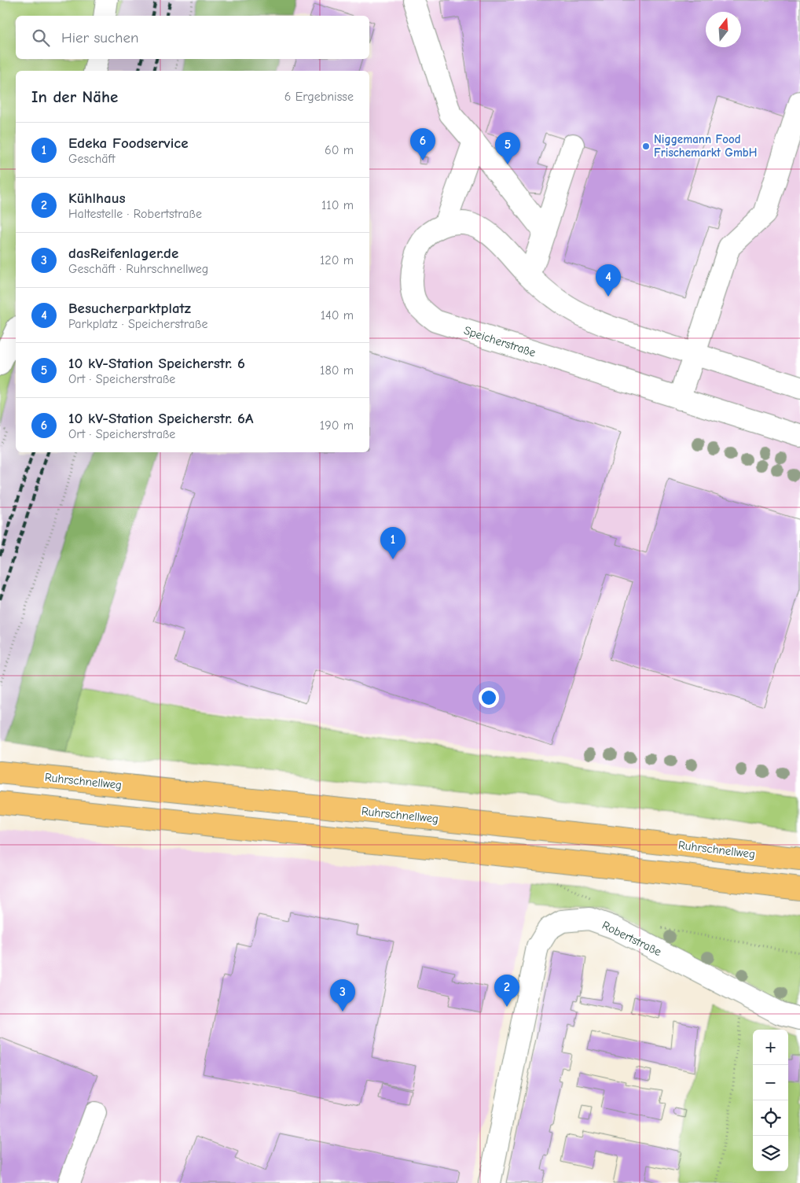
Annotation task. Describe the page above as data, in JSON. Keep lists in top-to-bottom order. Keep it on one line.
{"streets":{"highway":["Ruhrschnellweg"],"street":["Speicherstraße","Robertstraße"]},"places":["Niggemann Food Frischemarkt GmbH"],"north":"top","page":{"search":"Hier suchen","heading":["In der Nähe","6 Ergebnisse"],"list":[{"mark":"1","name":"Edeka Foodservice","note":"Geschäft","value":"60 m"},{"mark":"2","name":"Kühlhaus","note":"Haltestelle · Robertstraße","value":"110 m"},{"mark":"3","name":"dasReifenlager.de","note":"Geschäft · Ruhrschnellweg","value":"120 m"},{"mark":"4","name":"Besucherparktplatz","note":"Parkplatz · Speicherstraße","value":"140 m"},{"mark":"5","name":"10 kV-Station Speicherstr. 6","note":"Ort · Speicherstraße","value":"180 m"},{"mark":"6","name":"10 kV-Station Speicherstr. 6A","note":"Ort · Speicherstraße","value":"190 m"}],"pins":["6","5","4","1","2","3"],"map_buttons":["+","−"]}}
